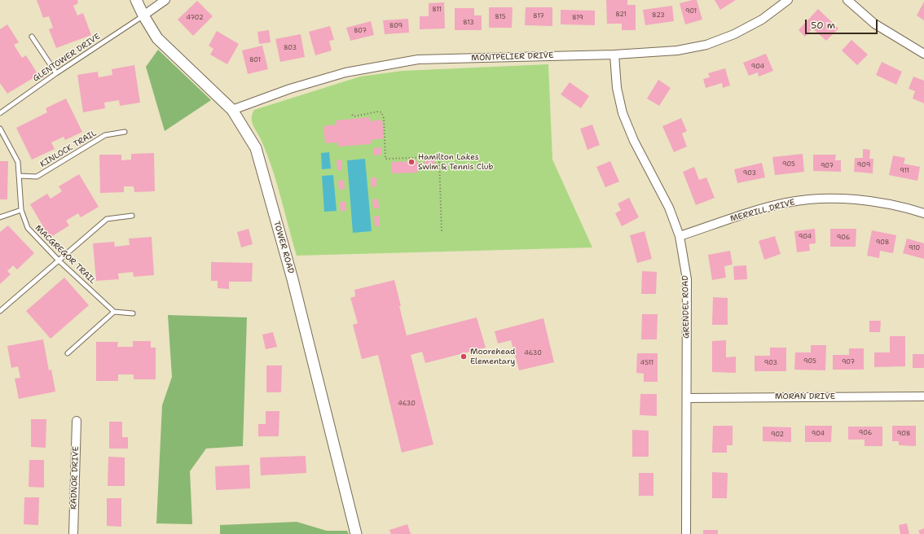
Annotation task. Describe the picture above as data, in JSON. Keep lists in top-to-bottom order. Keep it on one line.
{"streets":{"street":["MONTPELIER DRIVE","MERRILL DRIVE","TOWER ROAD","GRENDEL ROAD","MORAN DRIVE","RADNOR DRIVE"],"lane":["GLENTOWER DRIVE","KINLOCK TRAIL","MACGREGOR TRAIL"]},"crossings":[["MONTPELIER DRIVE","TOWER ROAD"],["MONTPELIER DRIVE","GRENDEL ROAD"],["GLENTOWER DRIVE","TOWER ROAD"],["KINLOCK TRAIL","MACGREGOR TRAIL"],["MERRILL DRIVE","GRENDEL ROAD"],["GRENDEL ROAD","MORAN DRIVE"]],"places":["Hamilton Lakes Swim & Tennis Club","Moorehead Elementary"],"house_numbers":["811","901","821","823","817","815","4702","819","813","809","807","803","801","904","905","909","907","911","903","904","906","908","910","4630","905","907","4511","903","4630","906","904","908","902"],"scale_bar":"50 m"}
